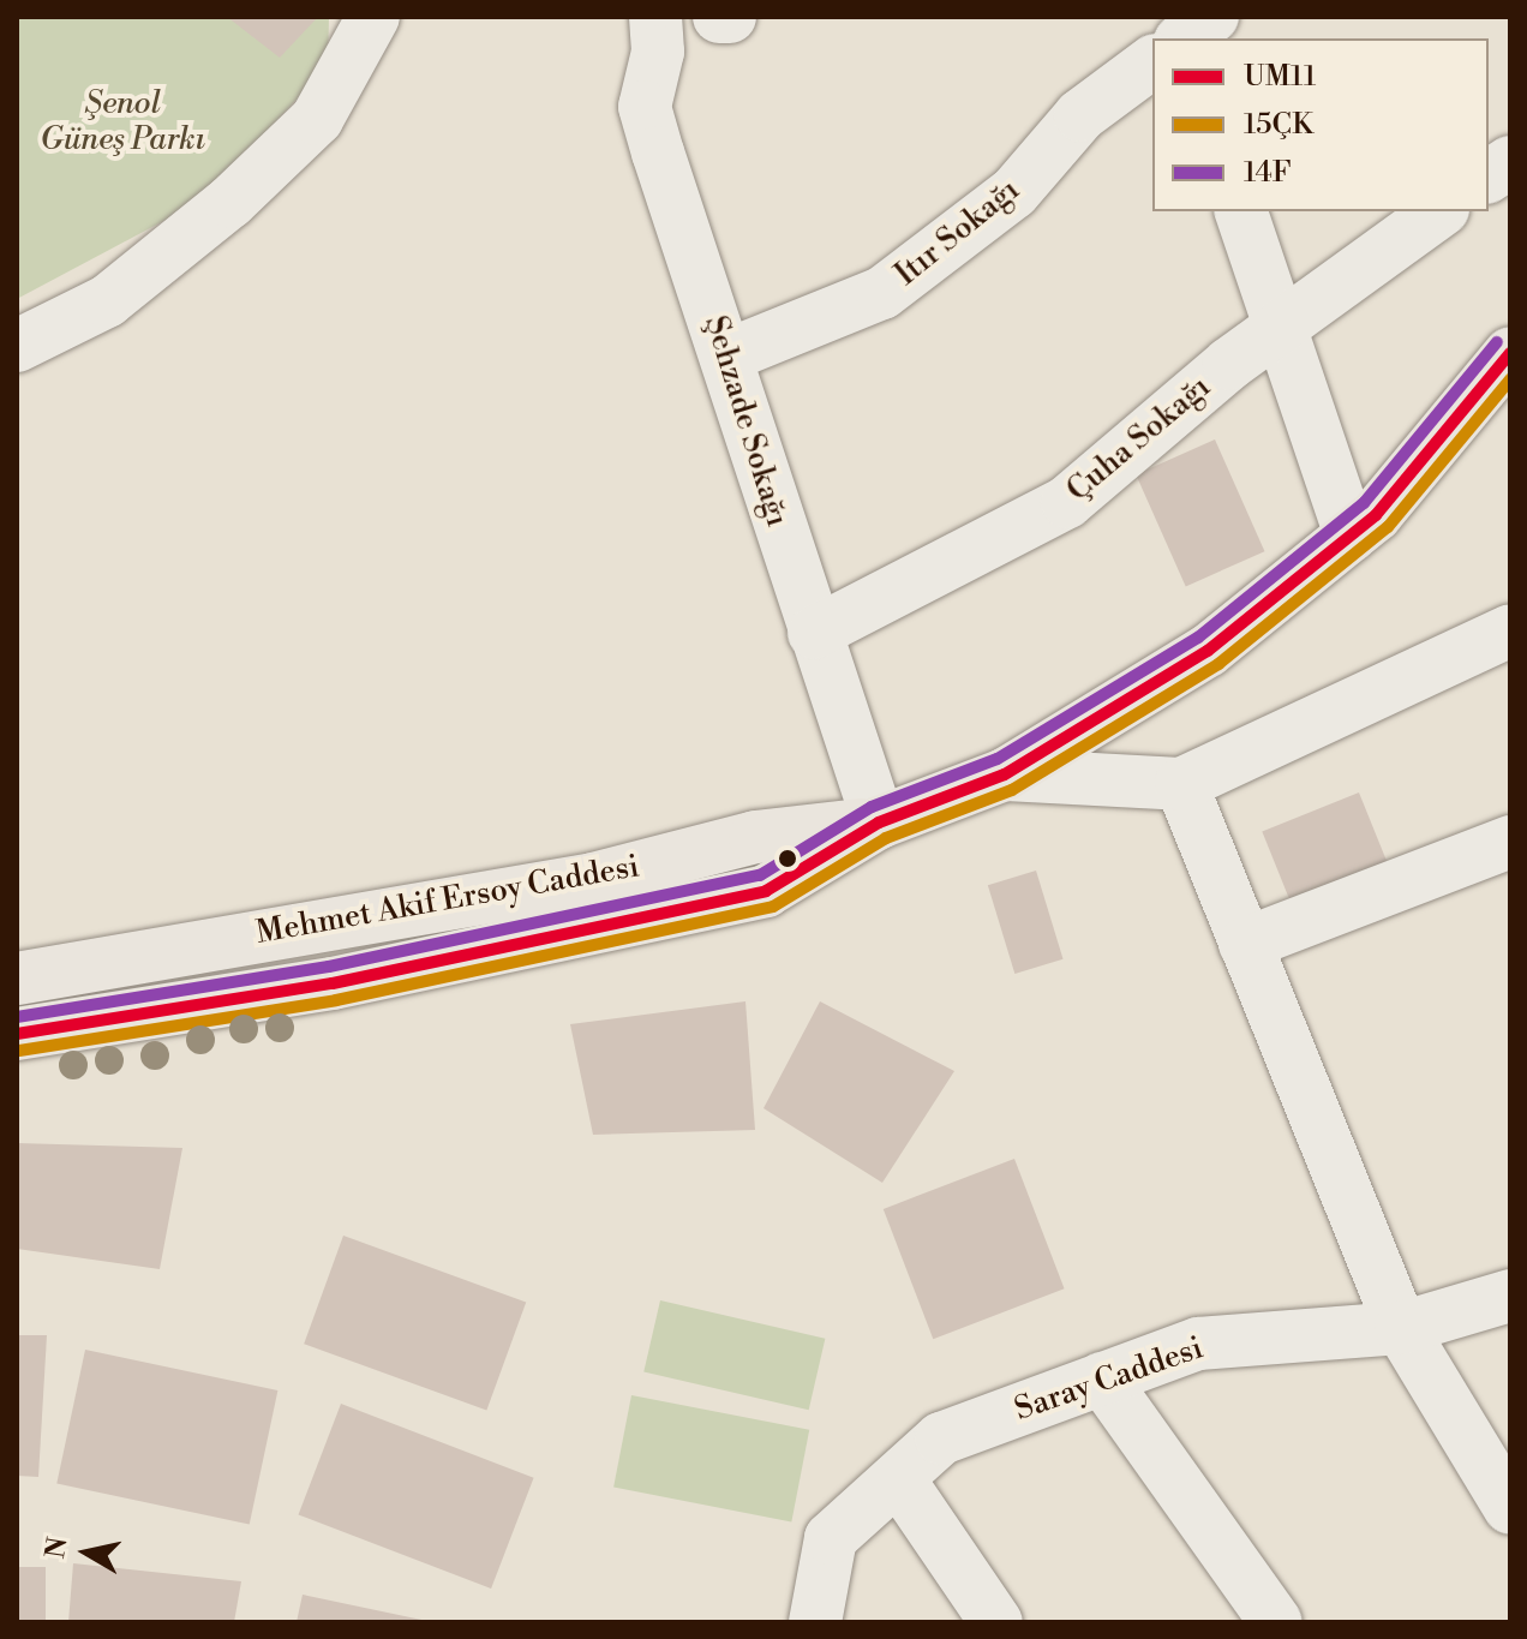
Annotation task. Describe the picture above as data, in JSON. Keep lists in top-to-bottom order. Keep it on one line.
{"streets":{"main road":["Mehmet Akif Ersoy Caddesi"],"street":["Itır Sokağı","Şehzade Sokağı","Çuha Sokağı","Saray Caddesi"]},"crossings":[["Itır Sokağı","Şehzade Sokağı"],["Şehzade Sokağı","Çuha Sokağı"],["Şehzade Sokağı","Mehmet Akif Ersoy Caddesi"]],"parks":["Şenol Güneş Parkı"],"lines":["transit line 14F","transit line UM11","transit line 15ÇK"],"legend":["UM11","15ÇK","14F"],"north":"left"}
